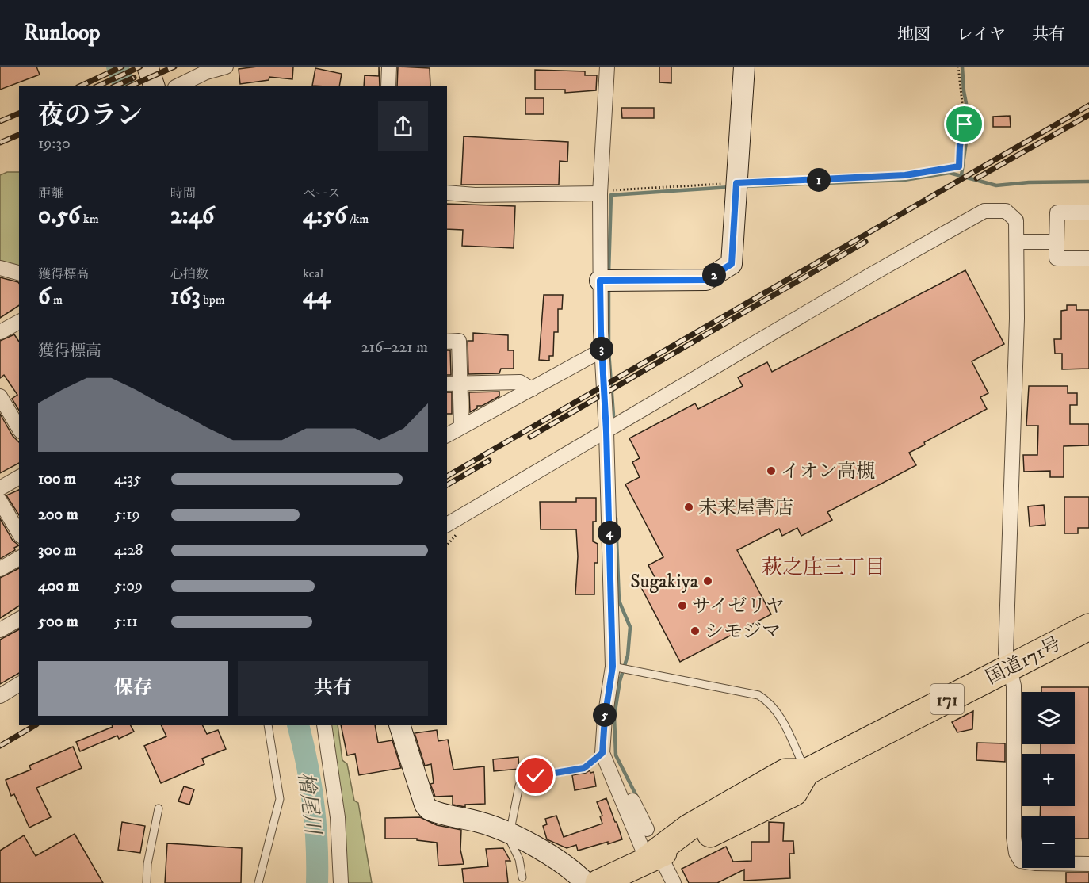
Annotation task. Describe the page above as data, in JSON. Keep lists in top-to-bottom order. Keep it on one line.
{"streets":{"highway":["国道171号","171"]},"districts":["萩之庄三丁目"],"water":["檜尾川"],"places":["イオン高槻","未来屋書店","Sugakiya","サイゼリヤ","シモジマ"],"page":{"header":"Runloop","nav":["地図","レイヤ","共有"],"heading":["夜のラン","19:30"],"stats":[["距離","0.56 km"],["時間","2:46"],["ペース","4:56 /km"],["獲得標高","6 m"],["心拍数","163 bpm"],["kcal","44"]],"pins":["1","2","3","4","5"],"chart":["獲得標高","216–221 m"],"list":[{"name":"100 m","note":"4:35"},{"name":"200 m","note":"5:19"},{"name":"300 m","note":"4:28"},{"name":"400 m","note":"5:09"},{"name":"500 m","note":"5:11"}],"buttons":["保存","共有"],"map_buttons":["+","−"]}}
